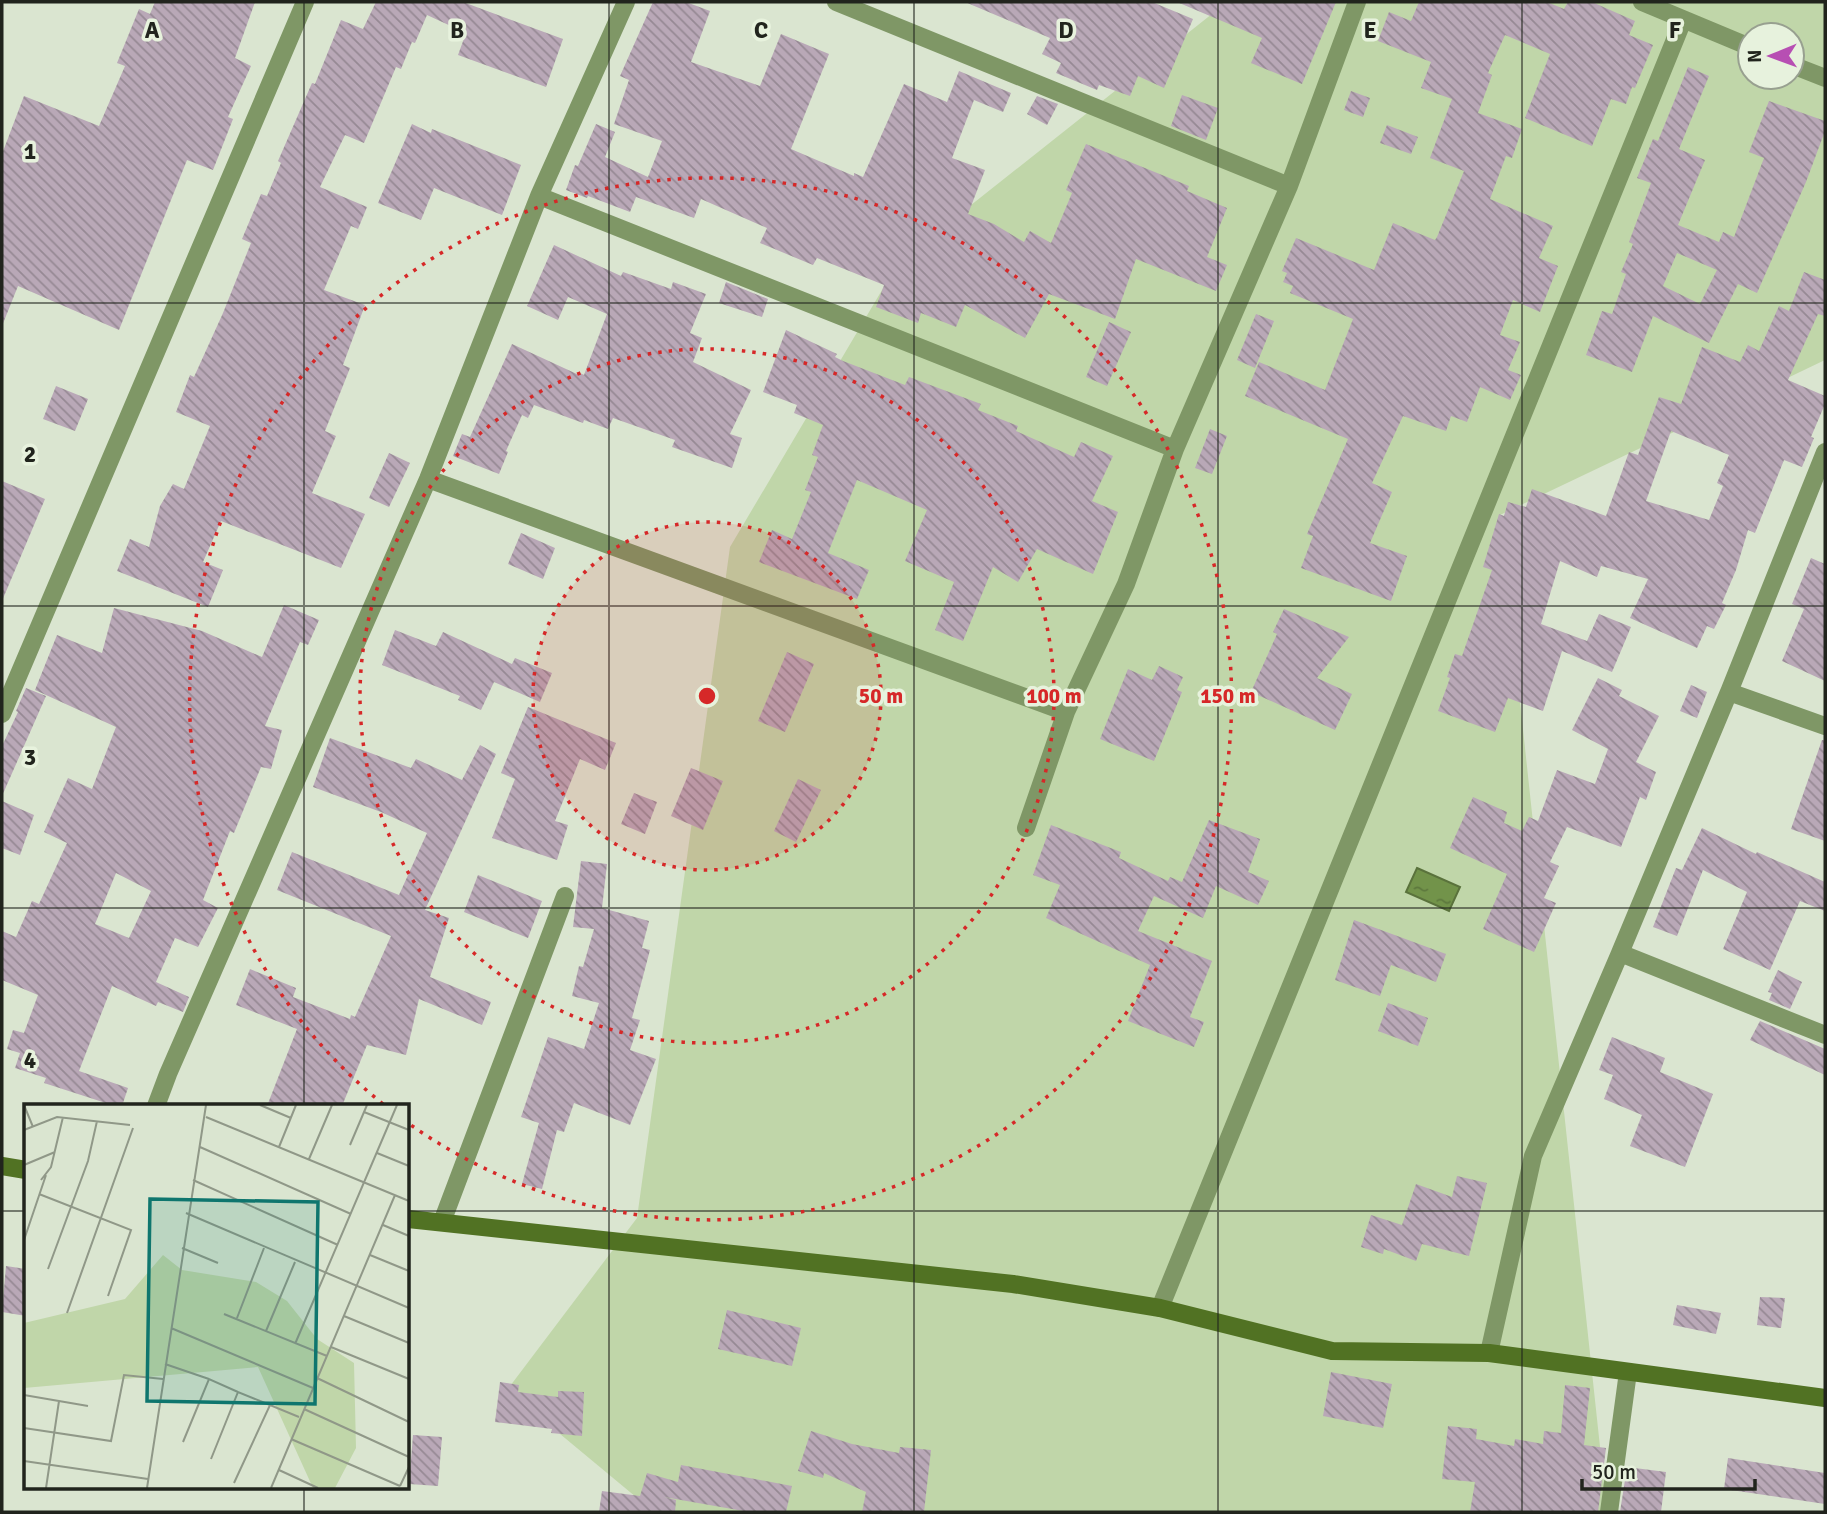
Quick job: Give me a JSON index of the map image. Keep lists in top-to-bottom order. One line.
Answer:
{"scale_bar":"50 m","north":"left","grid":{"columns":["A","B","C","D","E","F"],"rows":["1","2","3","4"]},"rings":["50 m","100 m","150 m"]}
